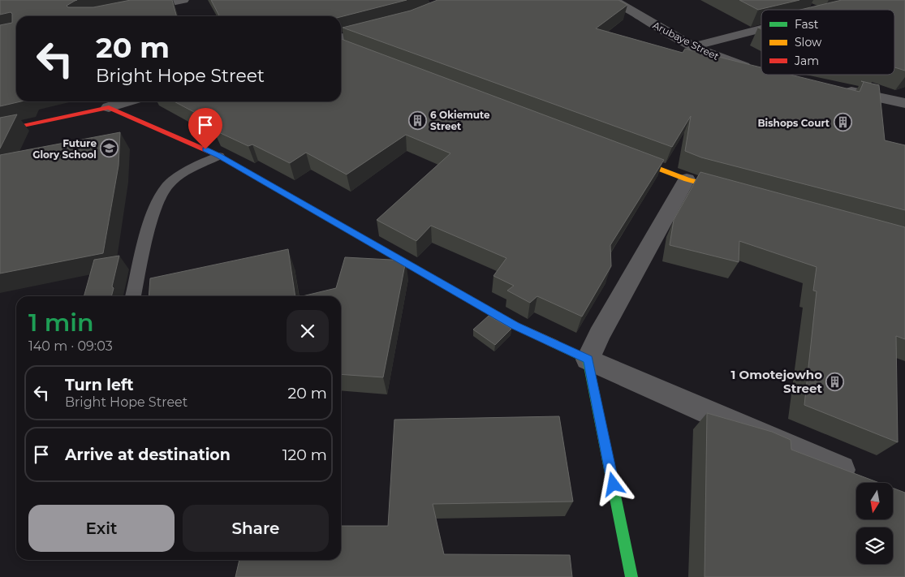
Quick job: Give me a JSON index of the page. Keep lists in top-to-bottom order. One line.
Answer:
{"streets":{"street":["Arubaye Street"]},"places":{"building":["6 Okiemute Street","Bishops Court","1 Omotejowho Street"],"school or university":["Future Glory School"]},"legend":["Fast","Slow","Jam"],"north":"bottom","page":{"turn":["20 m","Bright Hope Street"],"heading":["1 min","140 m · 09:03"],"list":[{"name":"Turn left","note":"Bright Hope Street","value":"20 m"},{"name":"Arrive at destination","value":"120 m"}],"buttons":["Exit","Share"]}}
